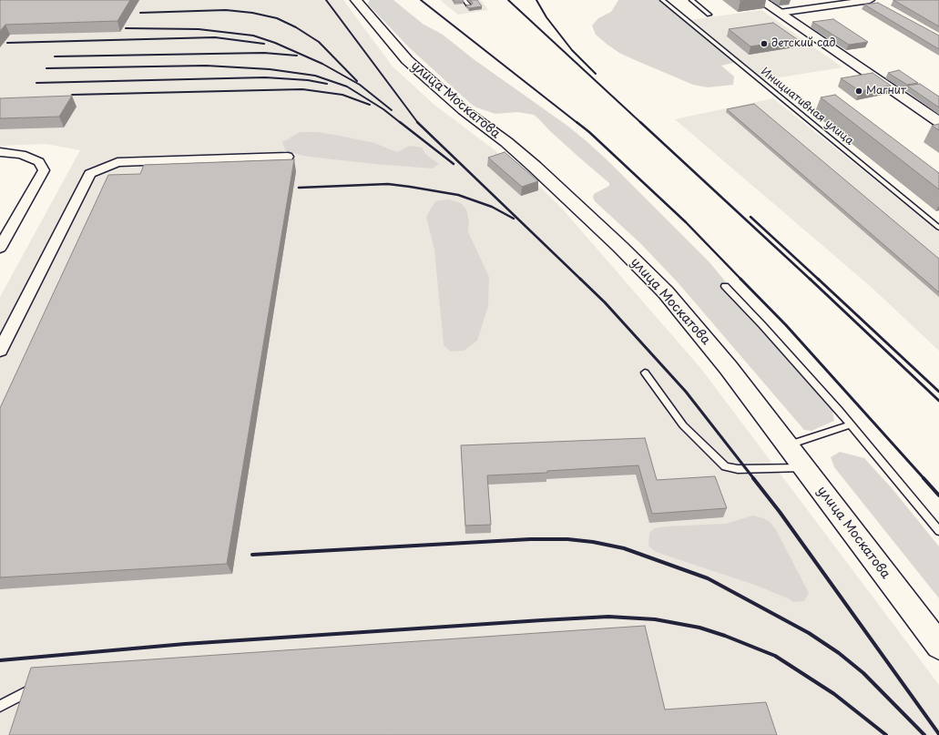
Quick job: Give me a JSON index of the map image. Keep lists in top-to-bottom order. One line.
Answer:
{"streets":{"main road":["улица Москатова"],"lane":["Инициативная улица"]},"places":["детский сад","Магнит"]}
